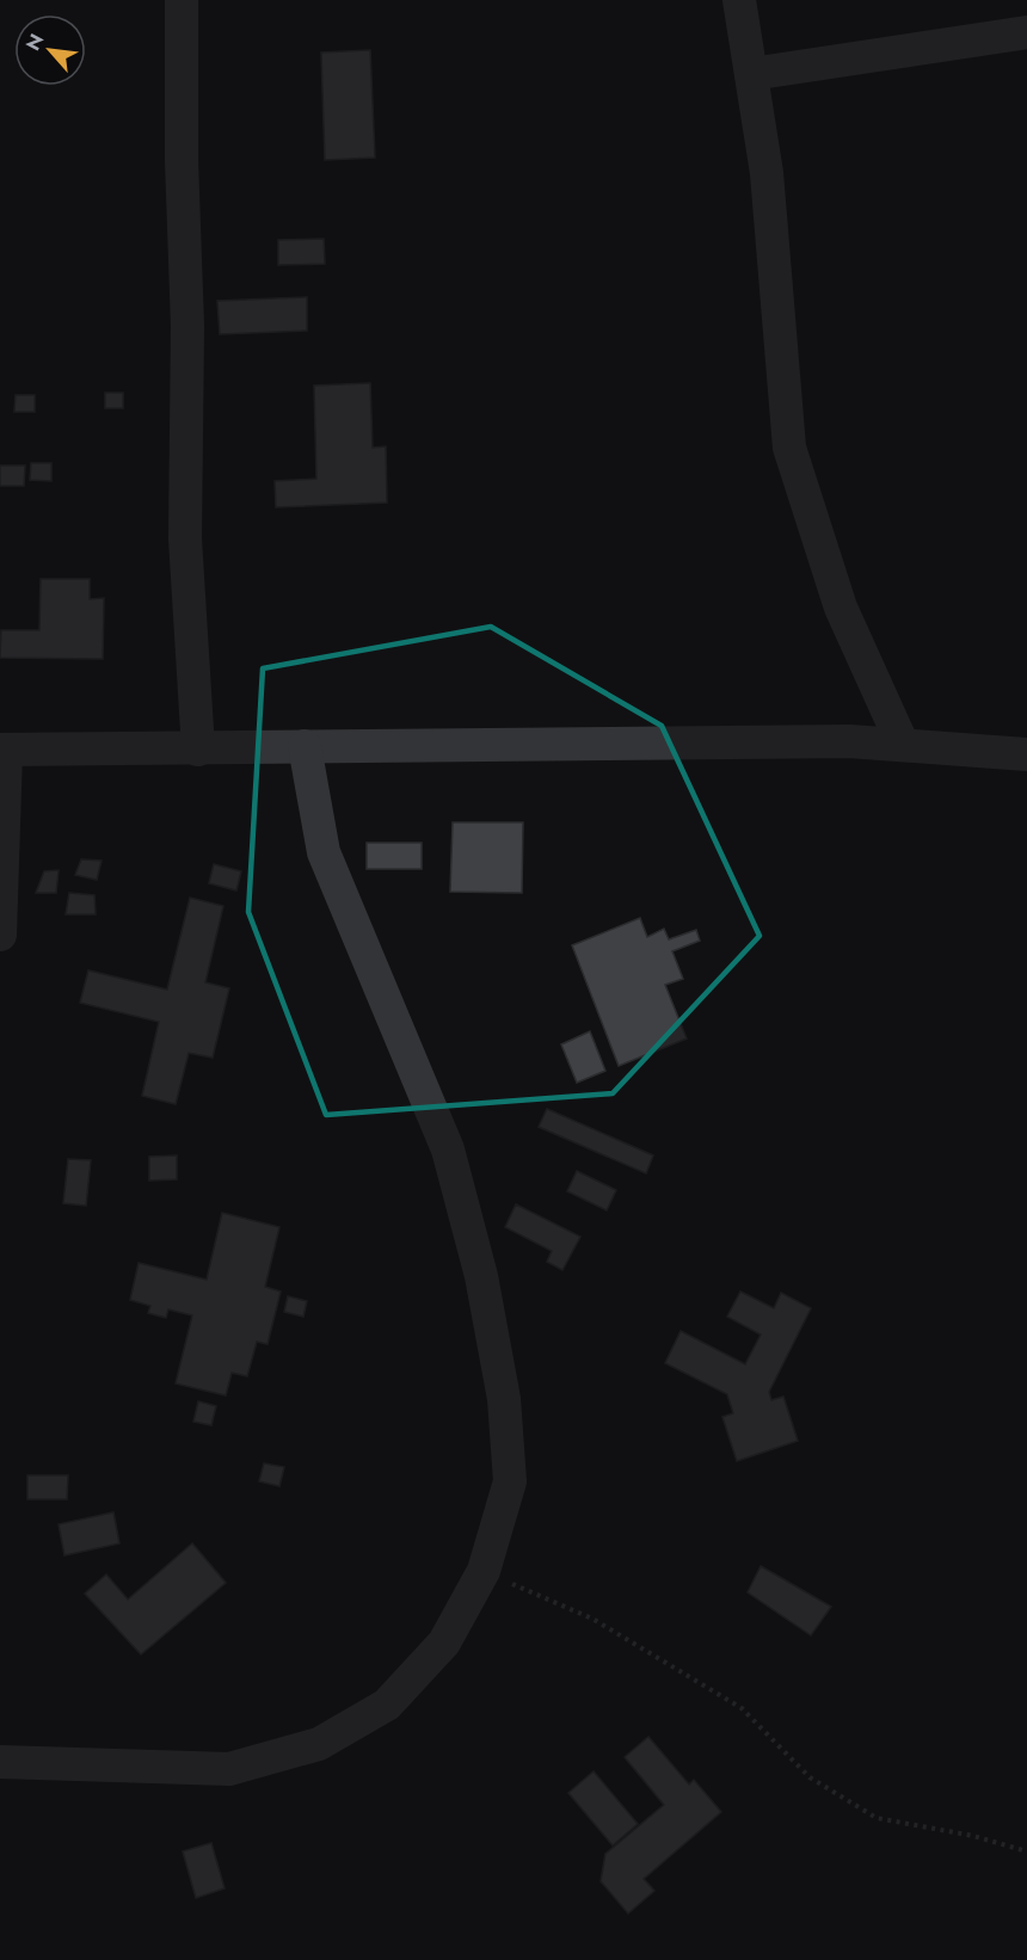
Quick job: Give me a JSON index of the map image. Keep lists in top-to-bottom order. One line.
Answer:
{"north":"top left"}
